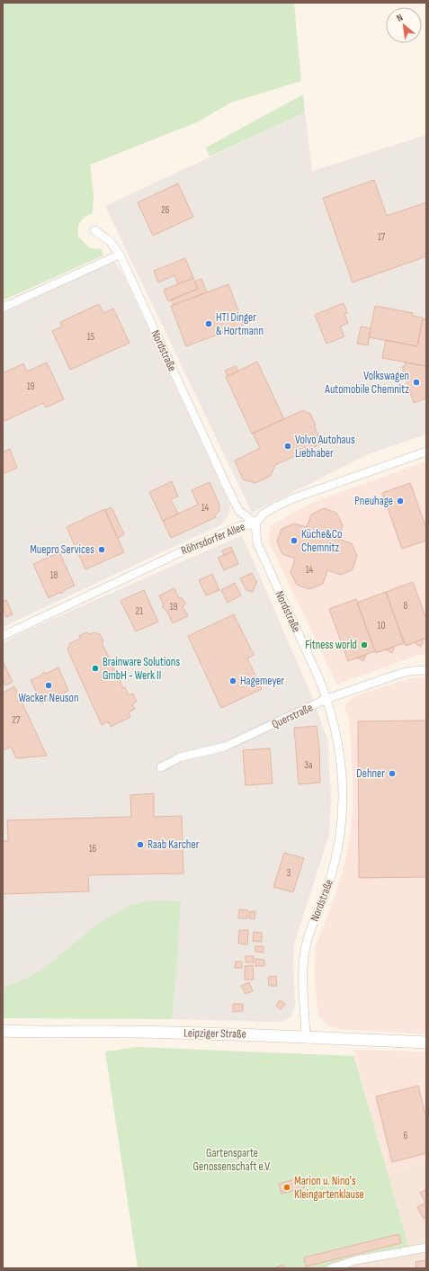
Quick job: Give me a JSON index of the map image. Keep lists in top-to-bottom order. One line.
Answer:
{"streets":{"main road":["Leipziger Straße"],"street":["Nordstraße","Röhrsdorfer Allee","Querstraße"]},"crossings":[["Nordstraße","Röhrsdorfer Allee"],["Nordstraße","Querstraße"],["Nordstraße","Leipziger Straße"]],"parks":["Gartensparte Genossenschaft e.V."],"places":["HTI Dinger & Hortmann","Volkswagen Automobile Chemnitz","Volvo Autohaus Liebhaber","Pneuhage","Küche&Co Chemnitz","Muepro Services","Fitness world","Brainware Solutions GmbH - Werk II","Hagemeyer","Wacker Neuson","Dehner","Raab Karcher","Marion u. Nino's Kleingartenklause"],"house_numbers":["26","17","15","19","14","14","18","8","19","21","10","27","3a","16","3","6"],"north":"top left"}
